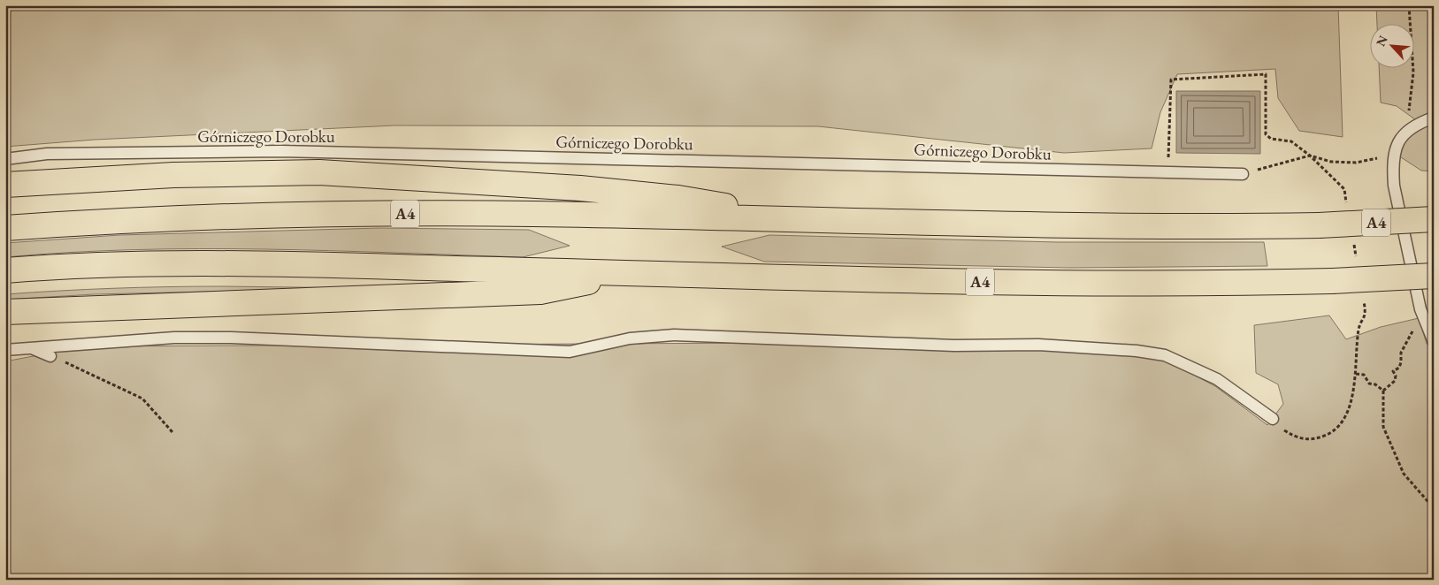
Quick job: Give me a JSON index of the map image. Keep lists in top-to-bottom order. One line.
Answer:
{"streets":{"highway":["A4"],"lane":["Górniczego Dorobku"]},"north":"top left"}
